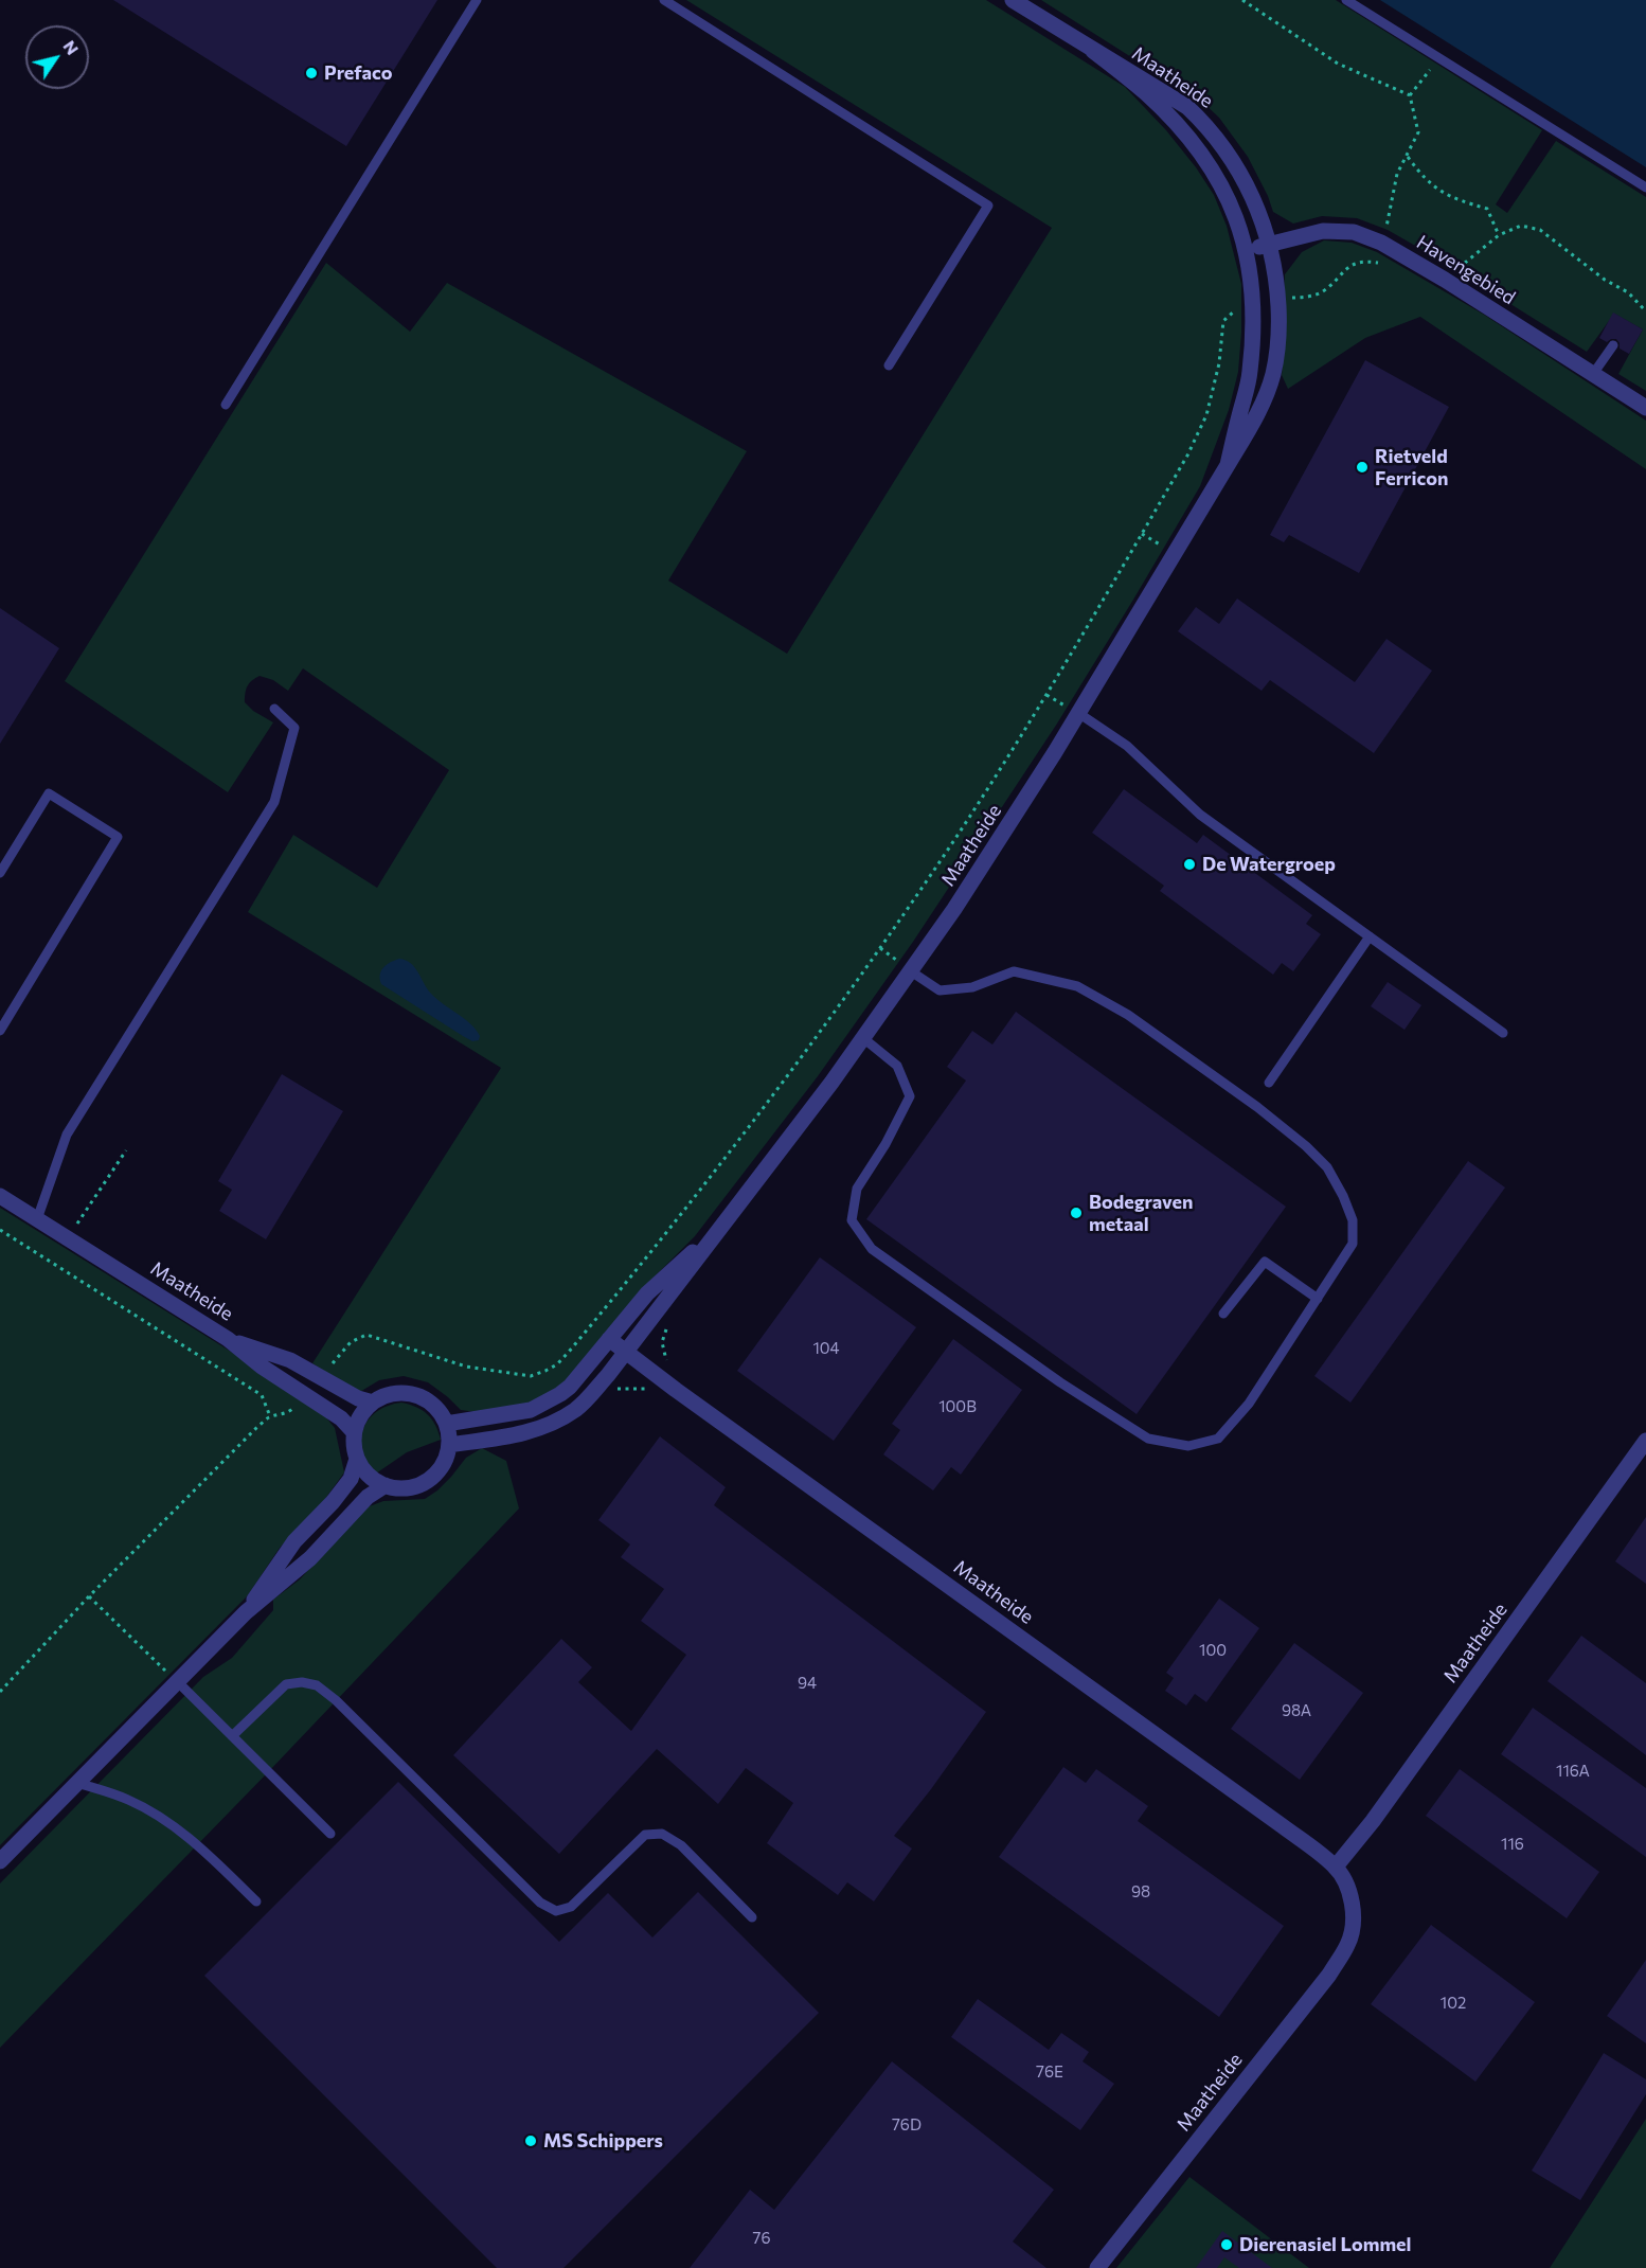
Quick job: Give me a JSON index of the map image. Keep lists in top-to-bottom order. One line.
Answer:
{"streets":{"street":["Maatheide","Havengebied"]},"crossings":[["Maatheide","Havengebied"]],"places":["Prefaco","Rietveld Ferricon","De Watergroep","Bodegraven metaal","MS Schippers","Dierenasiel Lommel"],"house_numbers":["104","100B","100","94","98A","116A","116","98","102","76E","76D","76"],"north":"top right"}
